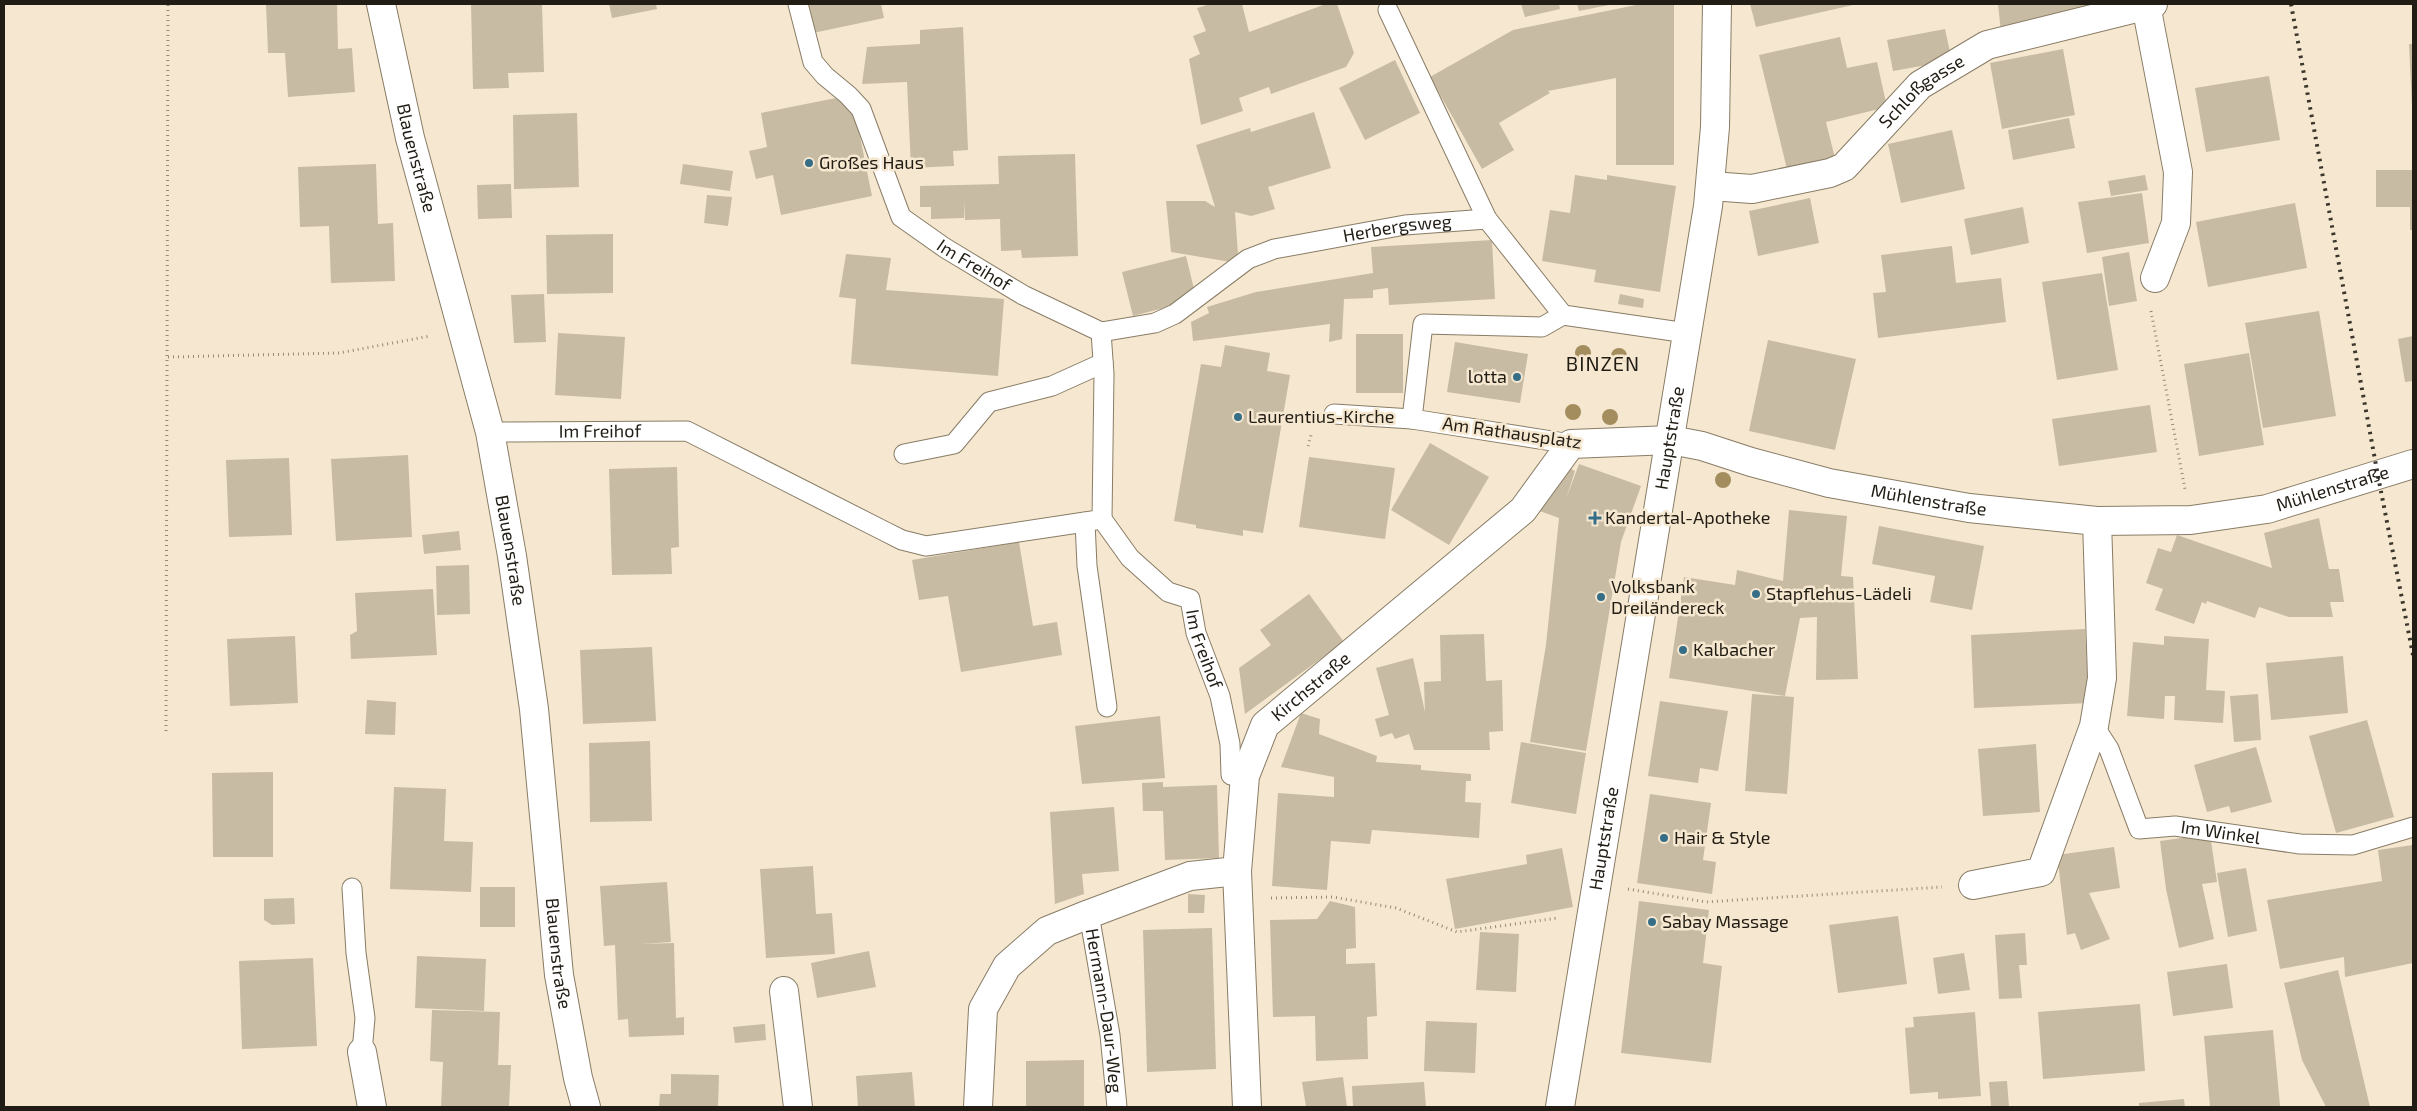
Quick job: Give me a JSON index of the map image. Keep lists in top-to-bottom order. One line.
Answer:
{"streets":{"street":["Schloßgasse","Blauenstraße","Am Rathausplatz","Hauptstraße","Mühlenstraße","Kirchstraße","Hermann-Daur-Weg"],"lane":["Herbergsweg","Im Freihof","Im Winkel"]},"crossings":[["Schloßgasse","Hauptstraße"],["Blauenstraße","Im Freihof"],["Herbergsweg","Im Freihof"],["Im Freihof","Kirchstraße"],["Am Rathausplatz","Hauptstraße"],["Am Rathausplatz","Mühlenstraße"],["Am Rathausplatz","Kirchstraße"],["Hauptstraße","Mühlenstraße"],["Kirchstraße","Hermann-Daur-Weg"]],"districts":["BINZEN"],"places":{"other":["Großes Haus","lotta","Laurentius-Kirche","Stapflehus-Lädeli","Volksbank Dreiländereck","Kalbacher","Hair & Style","Sabay Massage"],"health":["Kandertal-Apotheke"]}}
